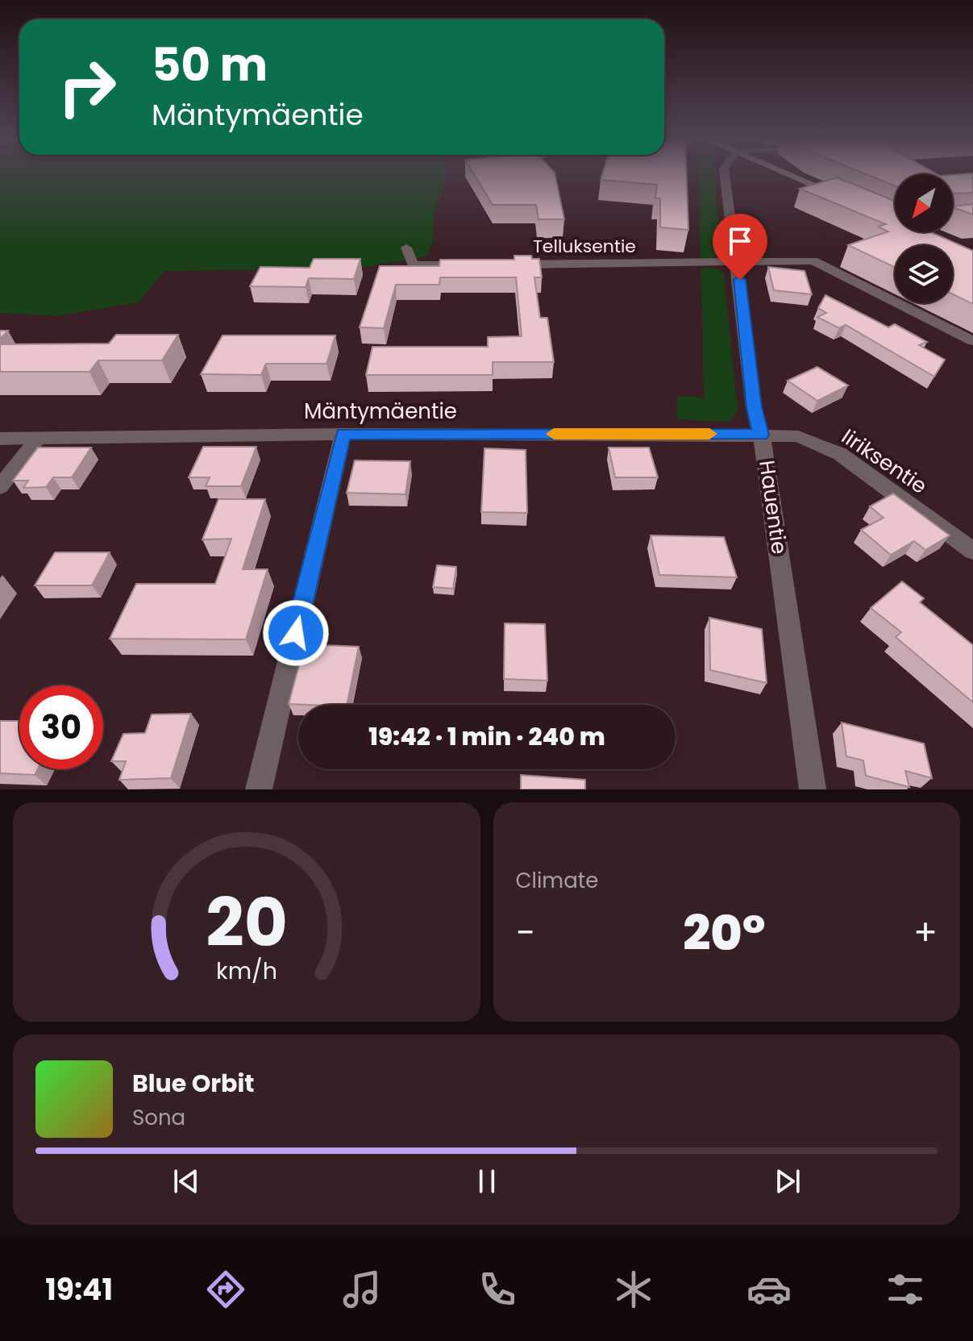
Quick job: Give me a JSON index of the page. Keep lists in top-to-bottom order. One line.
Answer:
{"streets":{"street":["Telluksentie","Mäntymäentie","Iiriksentie","Hauentie"]},"crossings":[["Telluksentie","Hauentie"],["Mäntymäentie","Iiriksentie"],["Mäntymäentie","Hauentie"],["Iiriksentie","Hauentie"]],"north":"bottom left","page":{"turn":["50 m","Mäntymäentie"],"limit":"30","trip":"19:42 · 1 min · 240 m","tile":"Climate","heat":["−","20°","+"],"song":["Blue Orbit","Sona"],"tabs":"19:41","gauge":["20","km/h"]}}
